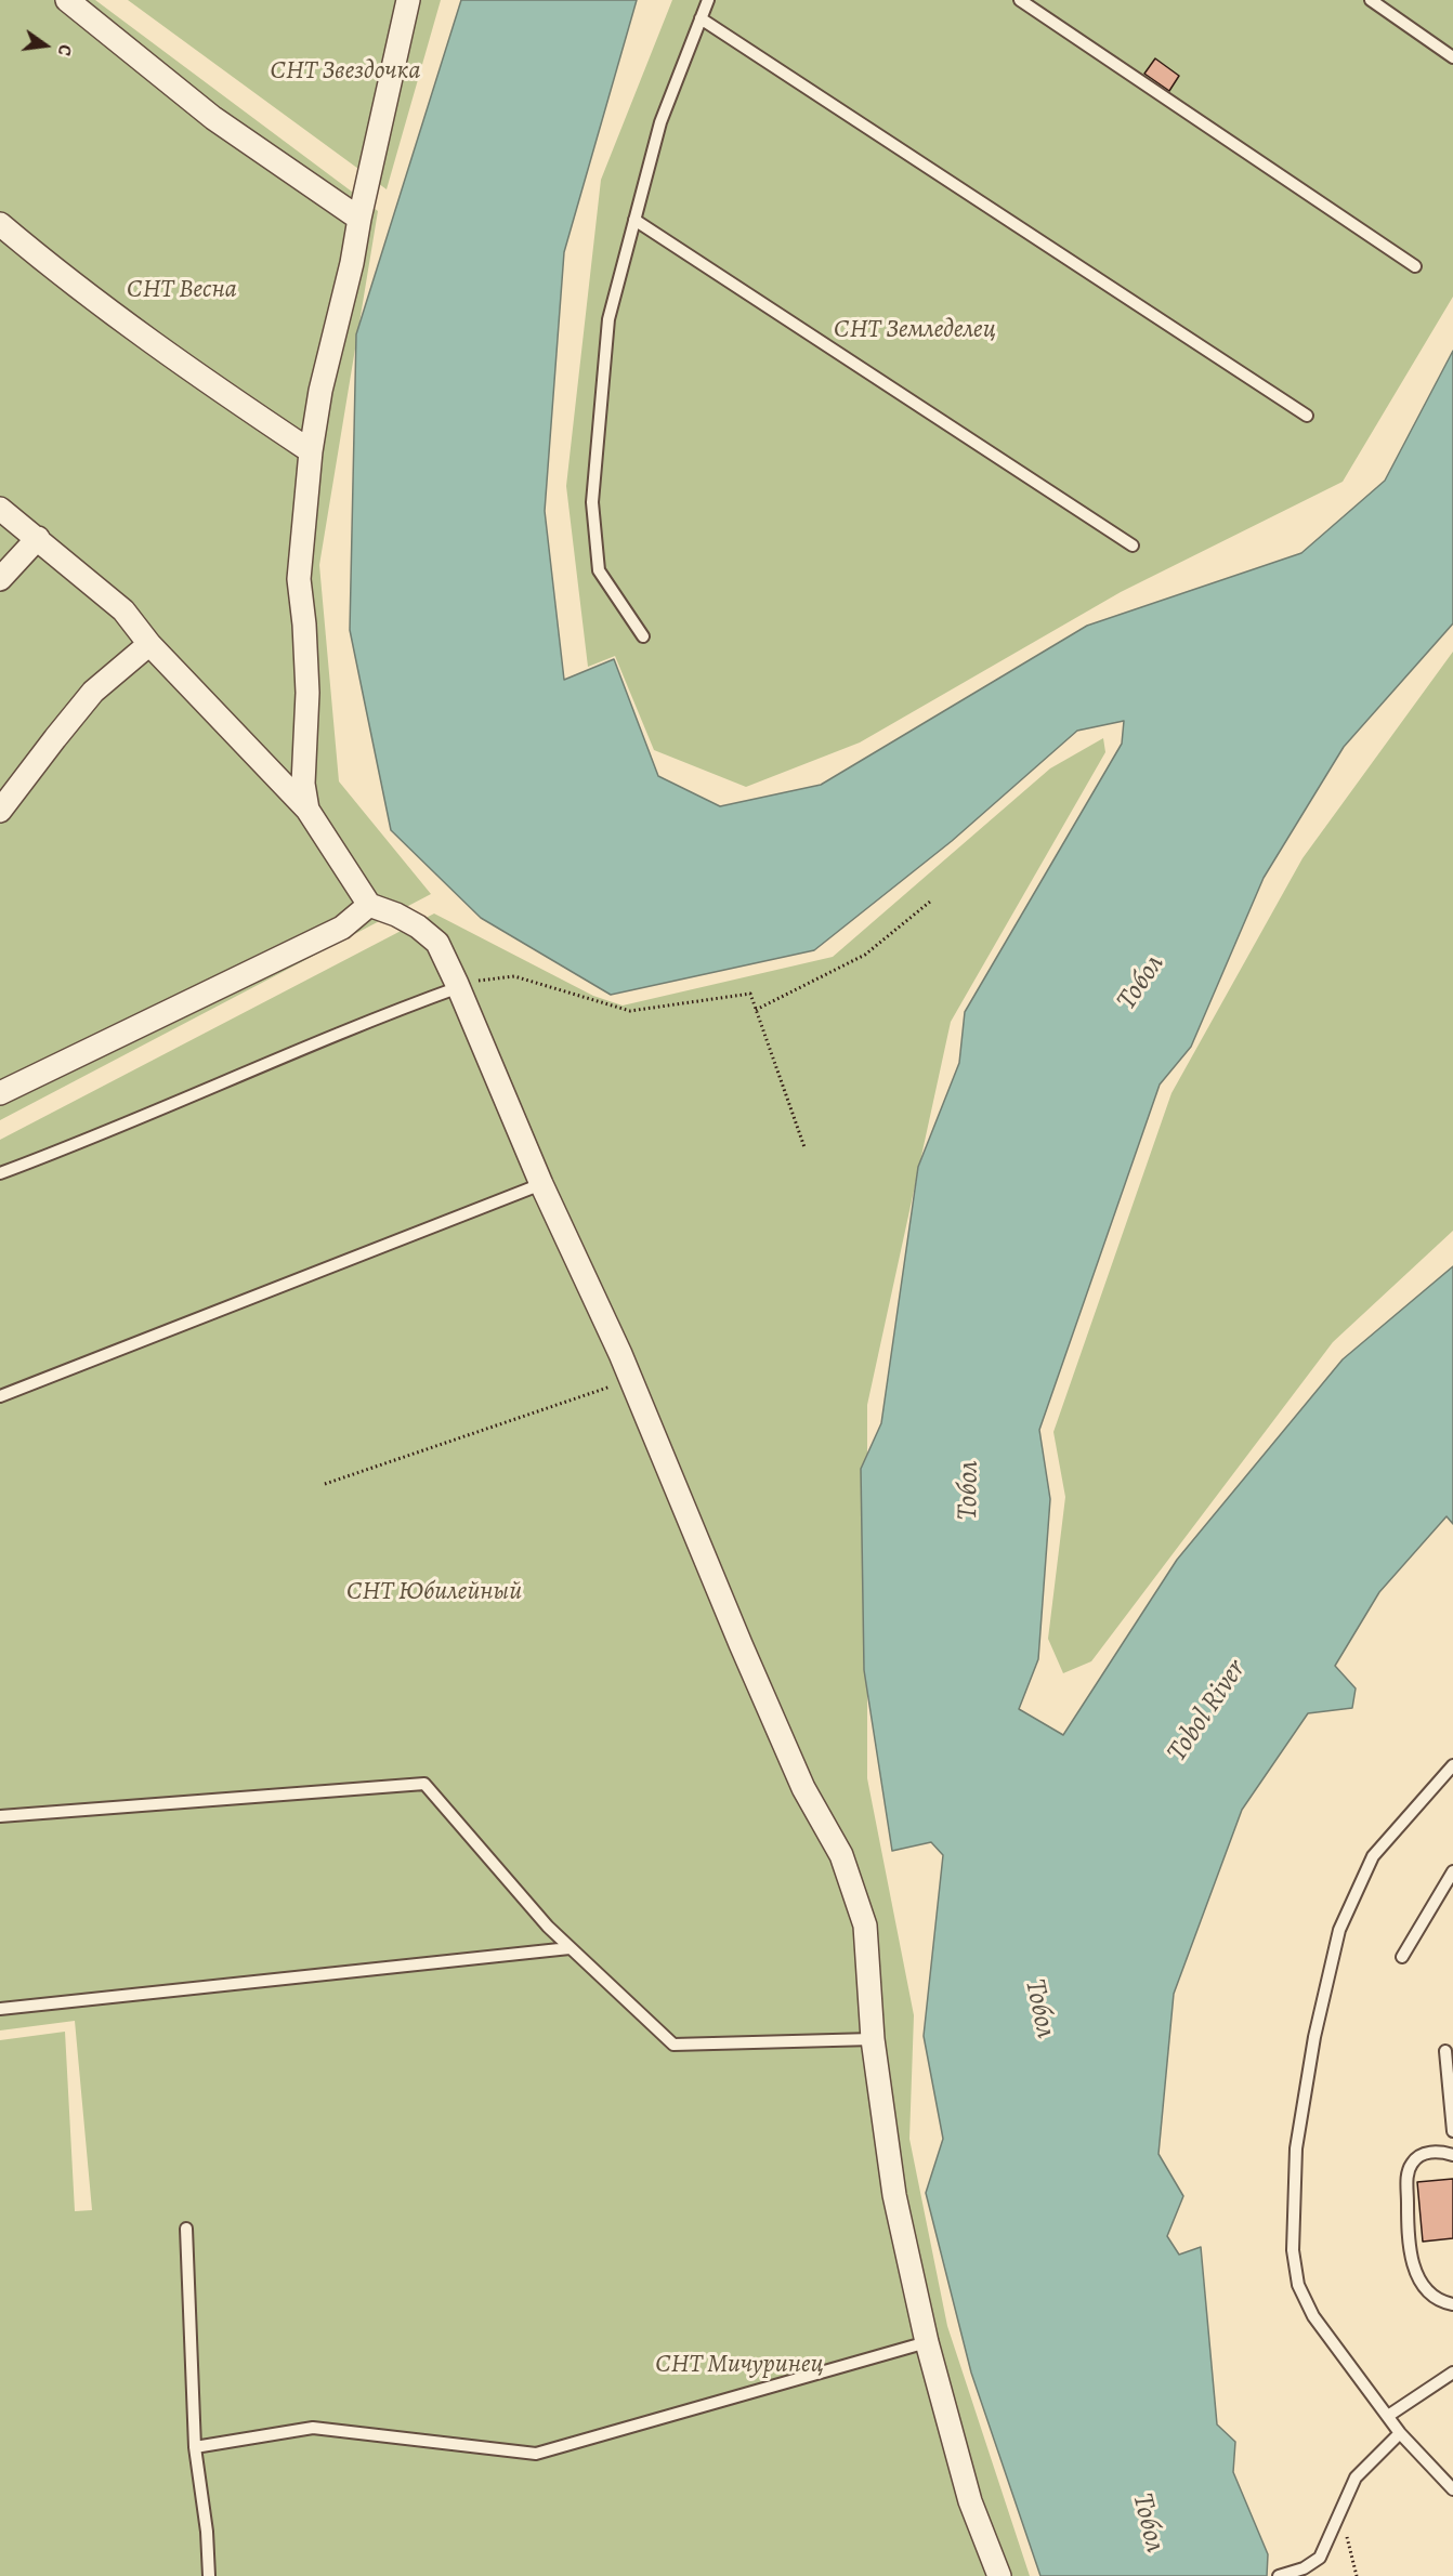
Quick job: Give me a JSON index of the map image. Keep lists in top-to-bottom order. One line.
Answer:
{"water":["Тобол","Tobol River"],"parks":["СНТ Звездочка","СНТ Весна","СНТ Земледелец","СНТ Юбилейный","СНТ Мичуринец"],"north":"right"}
